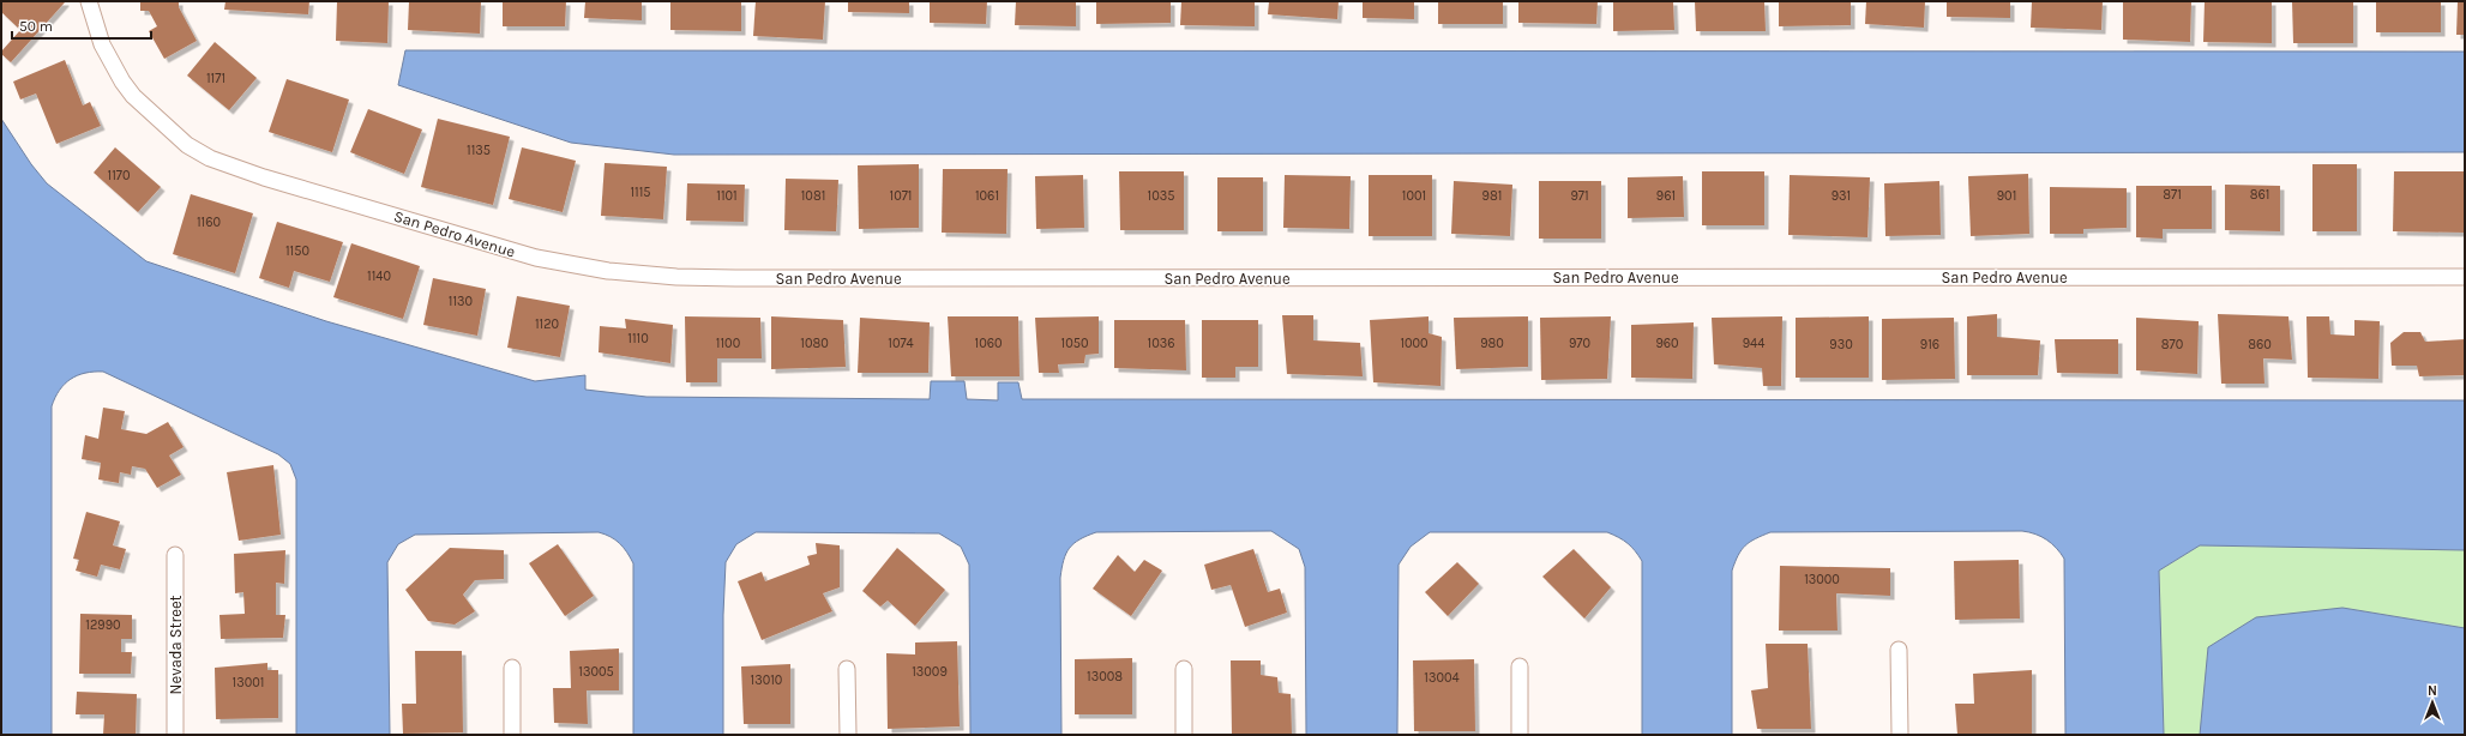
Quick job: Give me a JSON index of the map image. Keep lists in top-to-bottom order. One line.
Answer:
{"streets":{"street":["San Pedro Avenue","Nevada Street"]},"house_numbers":["1171","1135","1170","1115","871","861","1101","1081","1071","1061","1035","1001","981","971","961","931","901","1160","1150","1140","1130","1120","1110","1100","1080","1074","1060","1050","1036","1000","980","970","960","944","930","916","870","860","13000","12990","13005","13009","13008","13004","13010","13001"],"scale_bar":"50 m","north":"top"}
